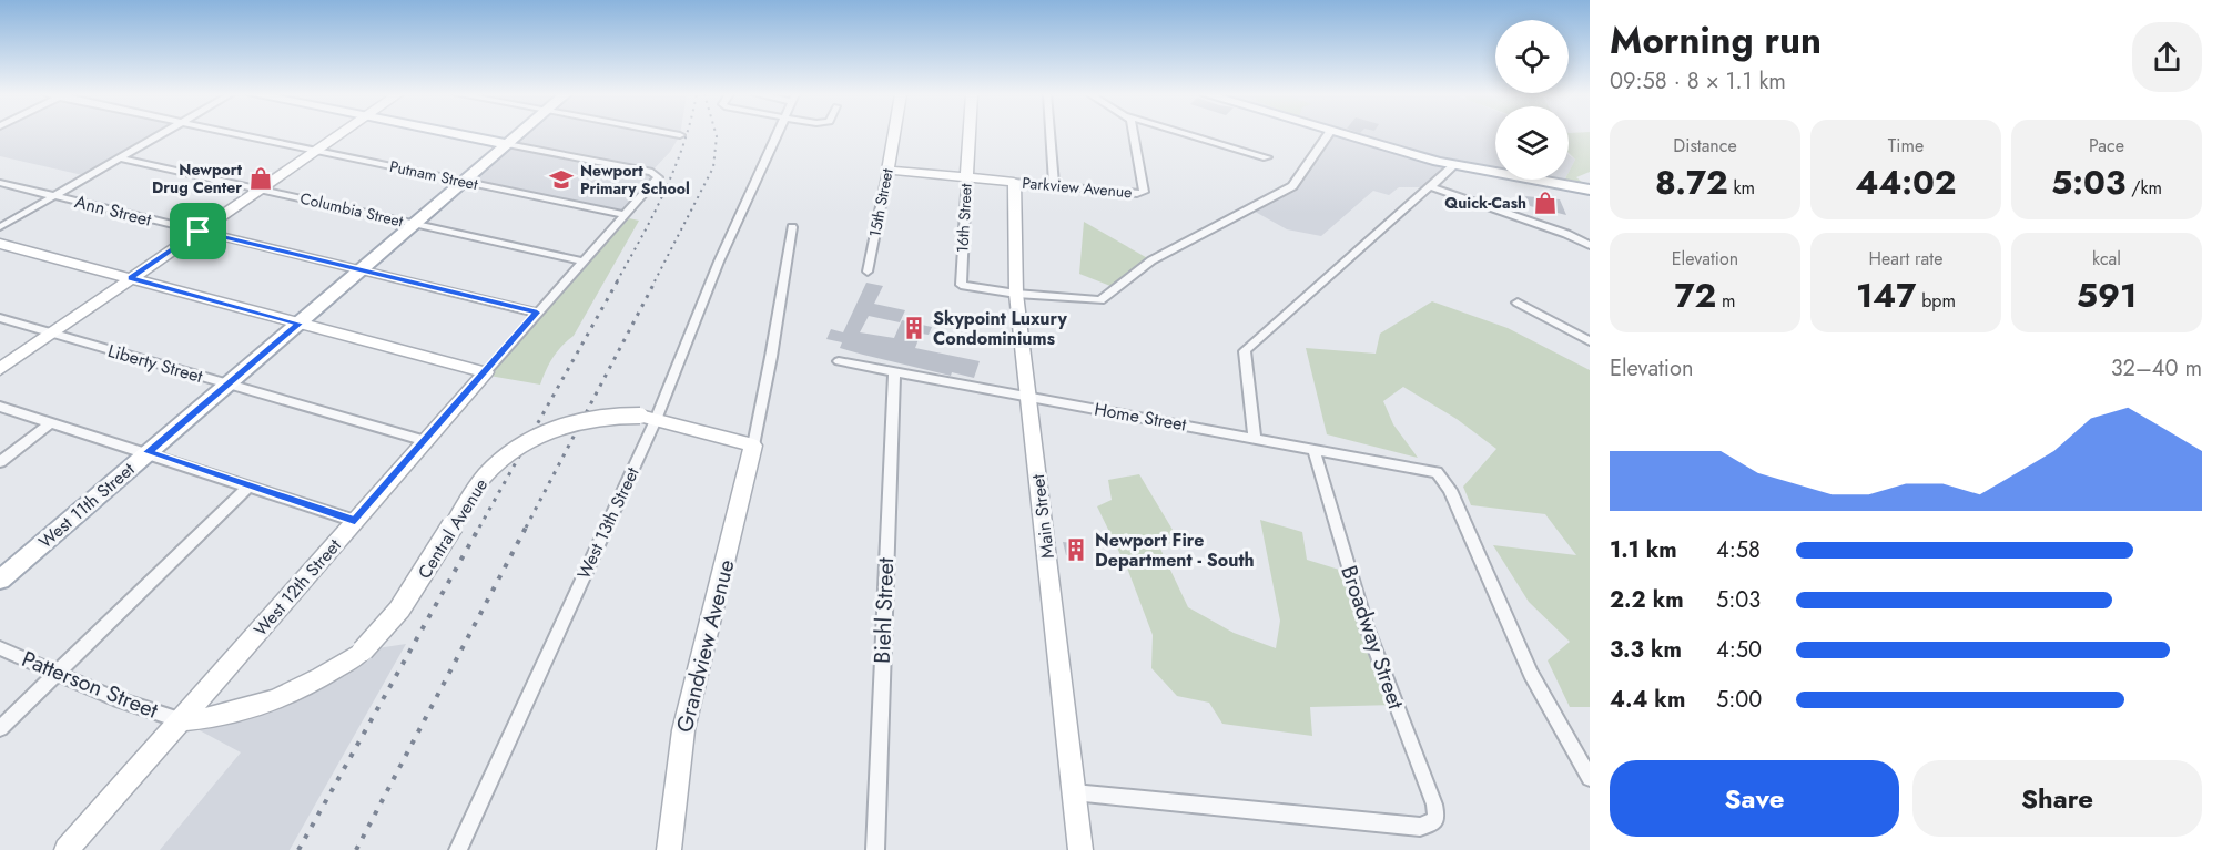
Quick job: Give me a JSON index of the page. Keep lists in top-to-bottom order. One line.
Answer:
{"streets":{"main road":["West 11th Street"],"street":["Putnam Street","Parkview Avenue","15th Street","Columbia Street","Ann Street","16th Street","Liberty Street","Home Street","Main Street","West 13th Street","Central Avenue","West 12th Street","Biehl Street","Broadway Street","Grandview Avenue","Patterson Street"]},"crossings":[["Putnam Street","West 11th Street"],["Putnam Street","West 12th Street"],["Parkview Avenue","15th Street"],["Parkview Avenue","16th Street"],["Parkview Avenue","Main Street"],["Columbia Street","West 11th Street"],["Columbia Street","West 12th Street"],["Ann Street","West 11th Street"],["Ann Street","West 12th Street"],["16th Street","Main Street"],["Liberty Street","West 11th Street"],["Liberty Street","West 12th Street"],["Home Street","Main Street"],["Home Street","Biehl Street"],["Home Street","Broadway Street"],["West 11th Street","West 12th Street"],["Main Street","Broadway Street"],["West 13th Street","Central Avenue"],["Central Avenue","Grandview Avenue"],["Central Avenue","Patterson Street"],["West 12th Street","Patterson Street"]],"places":{"shop":["Newport Drug Center","Quick-Cash"],"school or university":["Newport Primary School"],"building":["Skypoint Luxury Condominiums","Newport Fire Department - South"]},"page":{"heading":["Morning run","09:58 · 8 × 1.1 km"],"stats":[["Distance","8.72 km"],["Time","44:02"],["Pace","5:03 /km"],["Elevation","72 m"],["Heart rate","147 bpm"],["kcal","591"]],"chart":["Elevation","32–40 m"],"list":[{"name":"1.1 km","note":"4:58"},{"name":"2.2 km","note":"5:03"},{"name":"3.3 km","note":"4:50"},{"name":"4.4 km","note":"5:00"}],"buttons":["Save","Share"]}}
